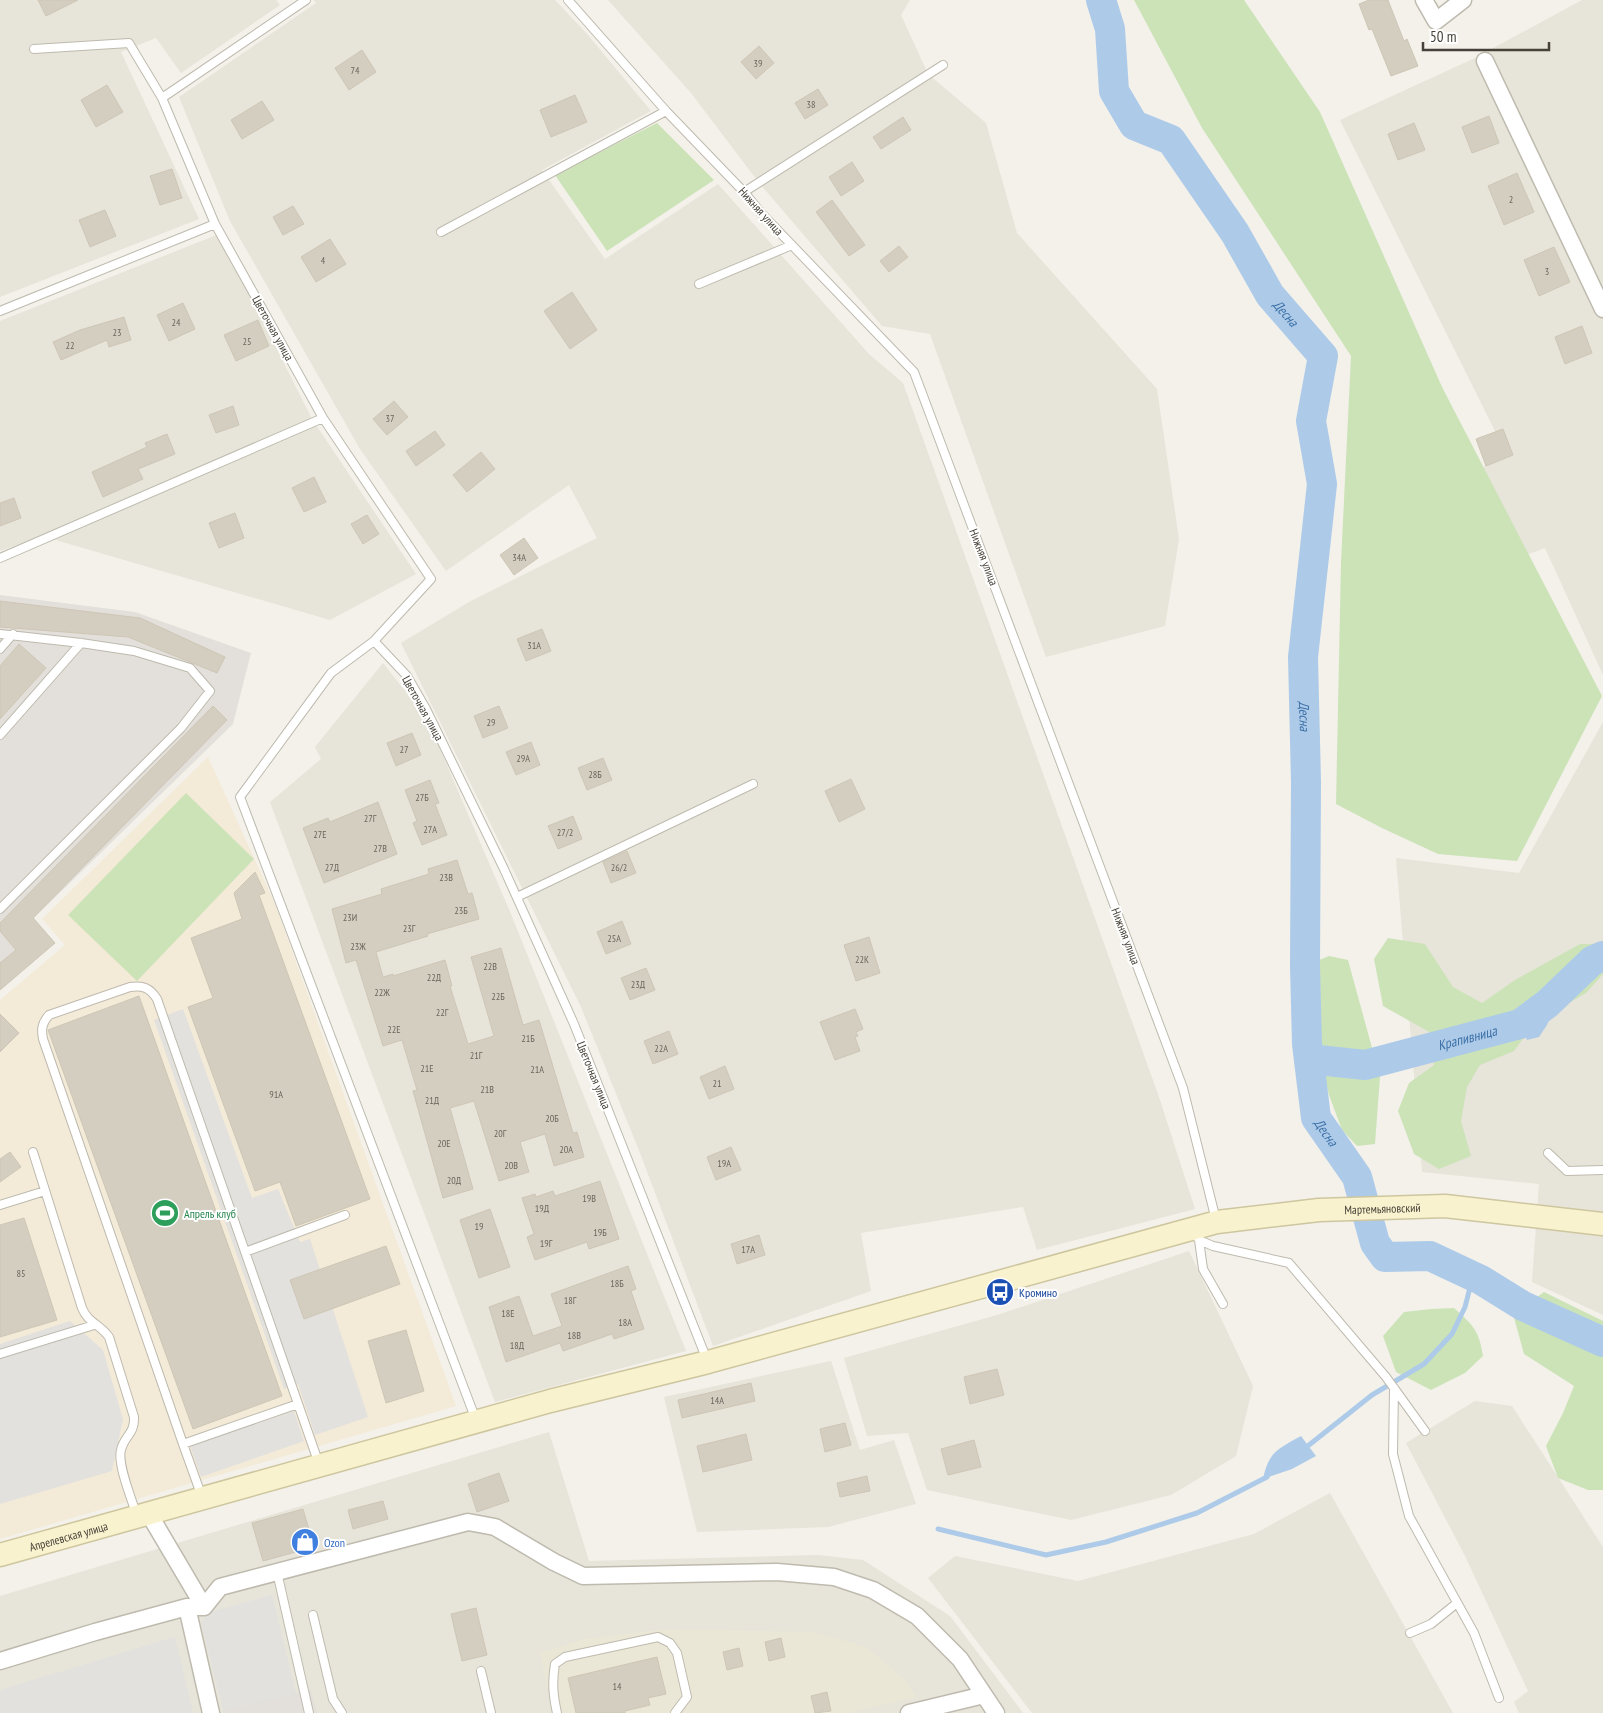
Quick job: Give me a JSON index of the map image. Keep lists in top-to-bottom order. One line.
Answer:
{"streets":{"street":["Мартемьяновский","Апрелевская улица"],"lane":["Нижняя улица","Цветочная улица"]},"crossings":[["Нижняя улица","Мартемьяновский"],["Цветочная улица","Мартемьяновский"],["Цветочная улица","Апрелевская улица"],["Мартемьяновский","Апрелевская улица"]],"water":["Десна","Крапивница"],"places":{"sports":["Апрель клуб"],"bus stop":["Кромино"],"shop":["Ozon"]},"house_numbers":["39","74","38","2","4","3","24","23","25","22","37","34А","31А","29","27","29А","28Б","27Б","27Г","27А","27/2","27Е","27В","27Д","26/2","23В","23Б","23И","23Г","25А","23Ж","22К","22В","22Д","23Д","22Ж","22Б","22Г","22Е","21Б","22А","21Г","21Е","21А","21","21В","91А","21Д","20Б","20Г","20Е","20А","19А","20В","20Д","19В","19Д","19","19Б","19Г","17А","85","18Б","18Г","18Е","18А","18В","18Д","14А","14"],"scale_bar":"50 m"}
